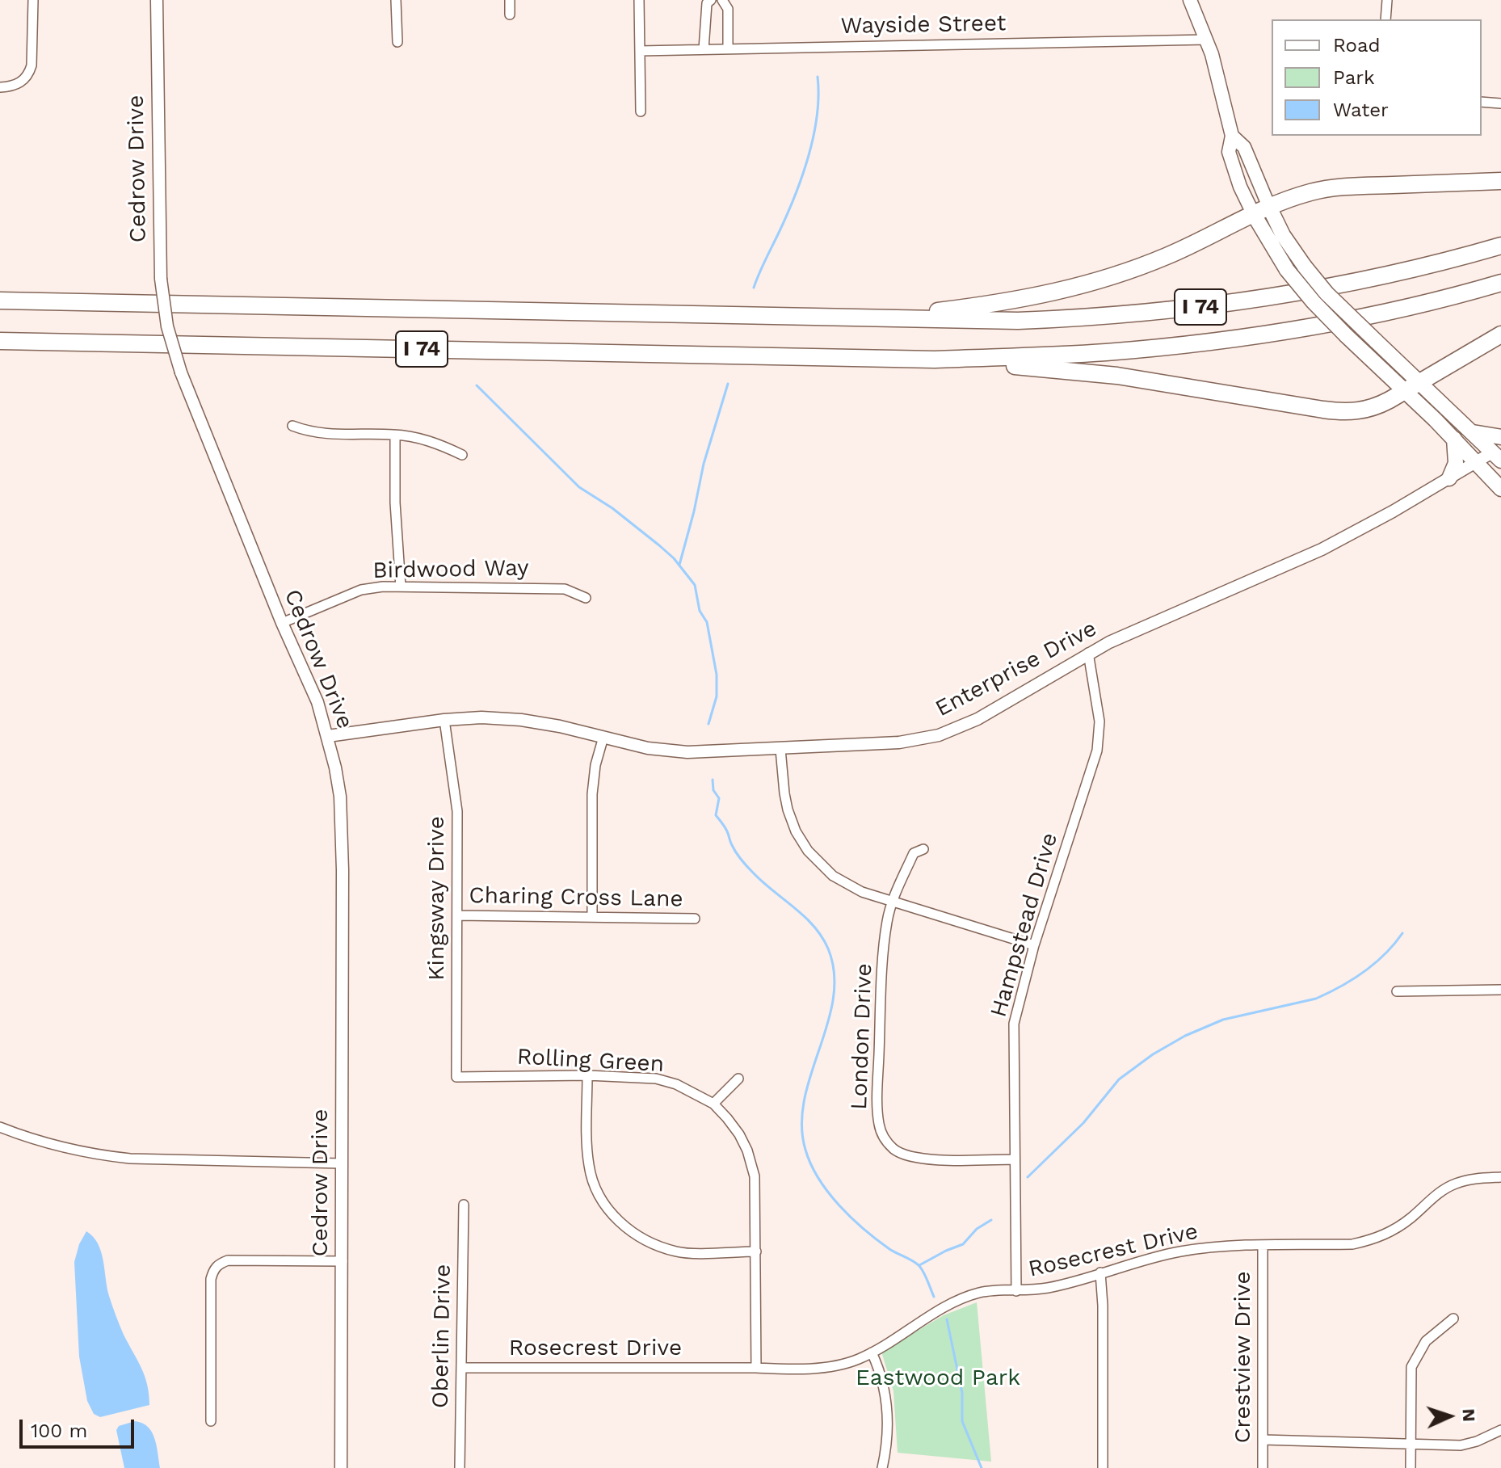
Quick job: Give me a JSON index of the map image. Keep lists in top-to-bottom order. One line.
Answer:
{"streets":{"highway":["I 74"],"street":["Wayside Street","Cedrow Drive","Birdwood Way","Enterprise Drive","Charing Cross Lane","Kingsway Drive","Hampstead Drive","London Drive","Rolling Green","Rosecrest Drive","Oberlin Drive","Crestview Drive"]},"crossings":[["Cedrow Drive","Birdwood Way"],["Cedrow Drive","Enterprise Drive"],["Enterprise Drive","Kingsway Drive"],["Enterprise Drive","Hampstead Drive"],["Charing Cross Lane","Kingsway Drive"],["Kingsway Drive","Rolling Green"],["Hampstead Drive","London Drive"],["Hampstead Drive","Rosecrest Drive"],["Rolling Green","Rosecrest Drive"],["Rosecrest Drive","Oberlin Drive"],["Rosecrest Drive","Crestview Drive"]],"parks":["Eastwood Park"],"legend":["Road","Park","Water"],"scale_bar":"100 m","north":"right"}
